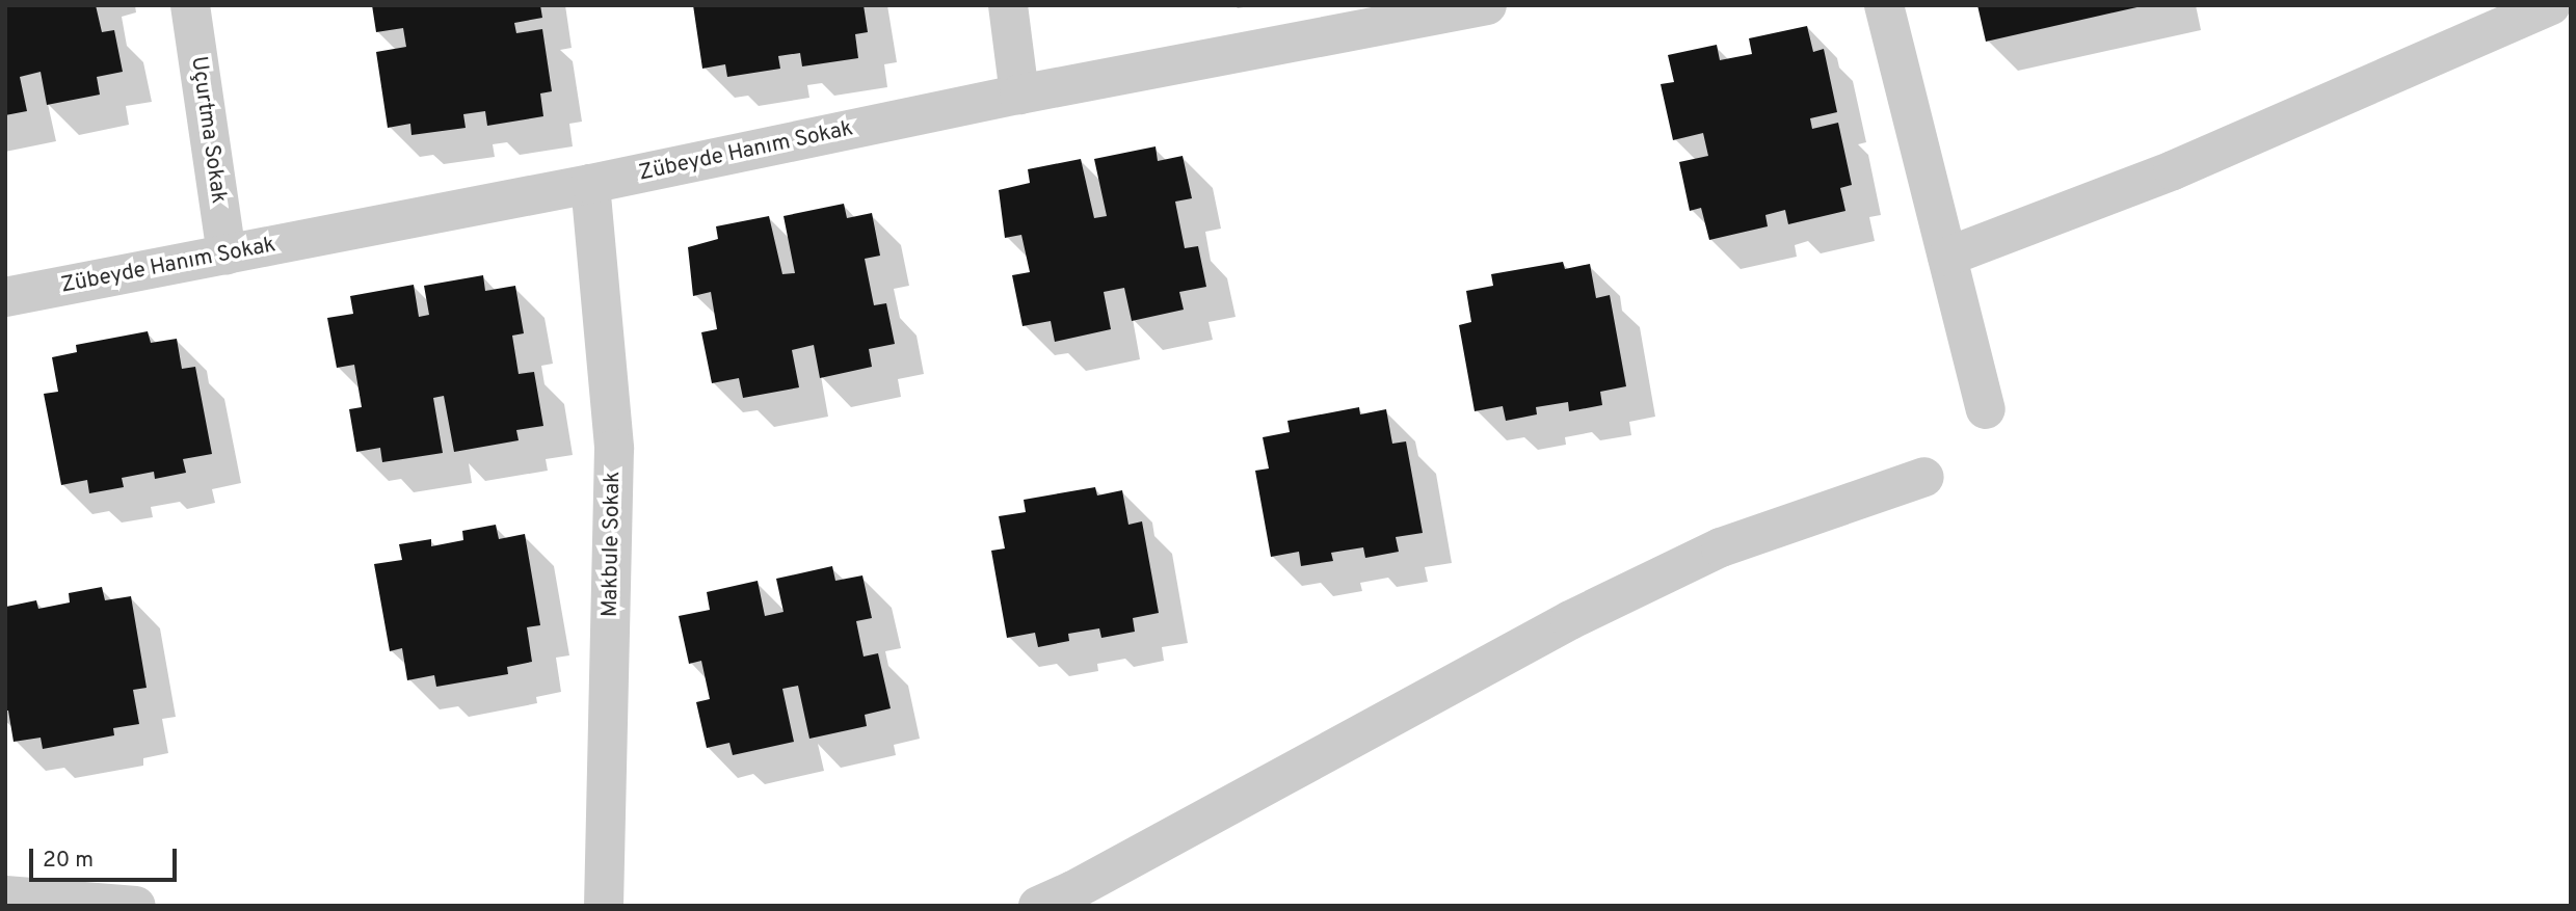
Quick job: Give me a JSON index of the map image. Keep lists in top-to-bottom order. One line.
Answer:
{"streets":{"street":["Uçurtma Sokak","Zübeyde Hanım Sokak","Makbule Sokak"]},"crossings":[["Uçurtma Sokak","Zübeyde Hanım Sokak"],["Zübeyde Hanım Sokak","Makbule Sokak"]],"scale_bar":"20 m"}
